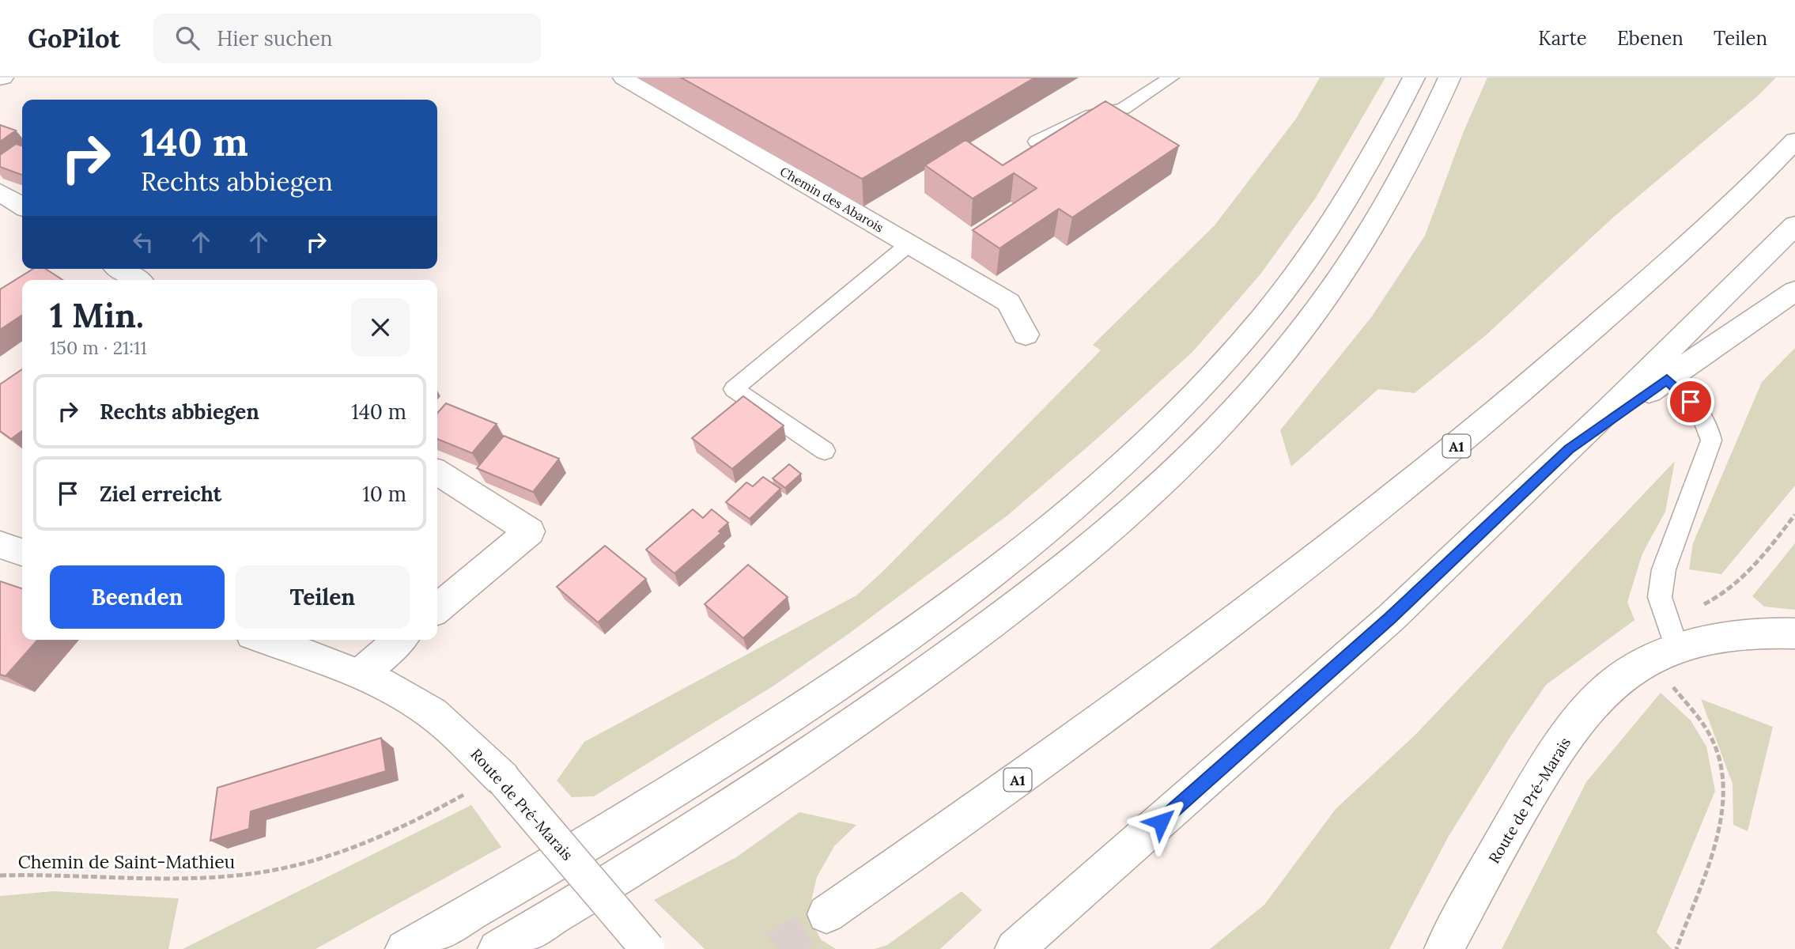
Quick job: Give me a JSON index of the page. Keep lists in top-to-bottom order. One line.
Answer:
{"streets":{"main road":["Chemin des Abarois","A1","Route de Pré-Marais"],"path":["Chemin de Saint-Mathieu"]},"crossings":[["Route de Pré-Marais","Chemin de Saint-Mathieu"]],"page":{"header":"GoPilot","search":"Hier suchen","nav":["Karte","Ebenen","Teilen"],"turn":["140 m","Rechts abbiegen"],"heading":["1 Min.","150 m · 21:11"],"list":[{"name":"Rechts abbiegen","value":"140 m"},{"name":"Ziel erreicht","value":"10 m"}],"buttons":["Beenden","Teilen"]}}
